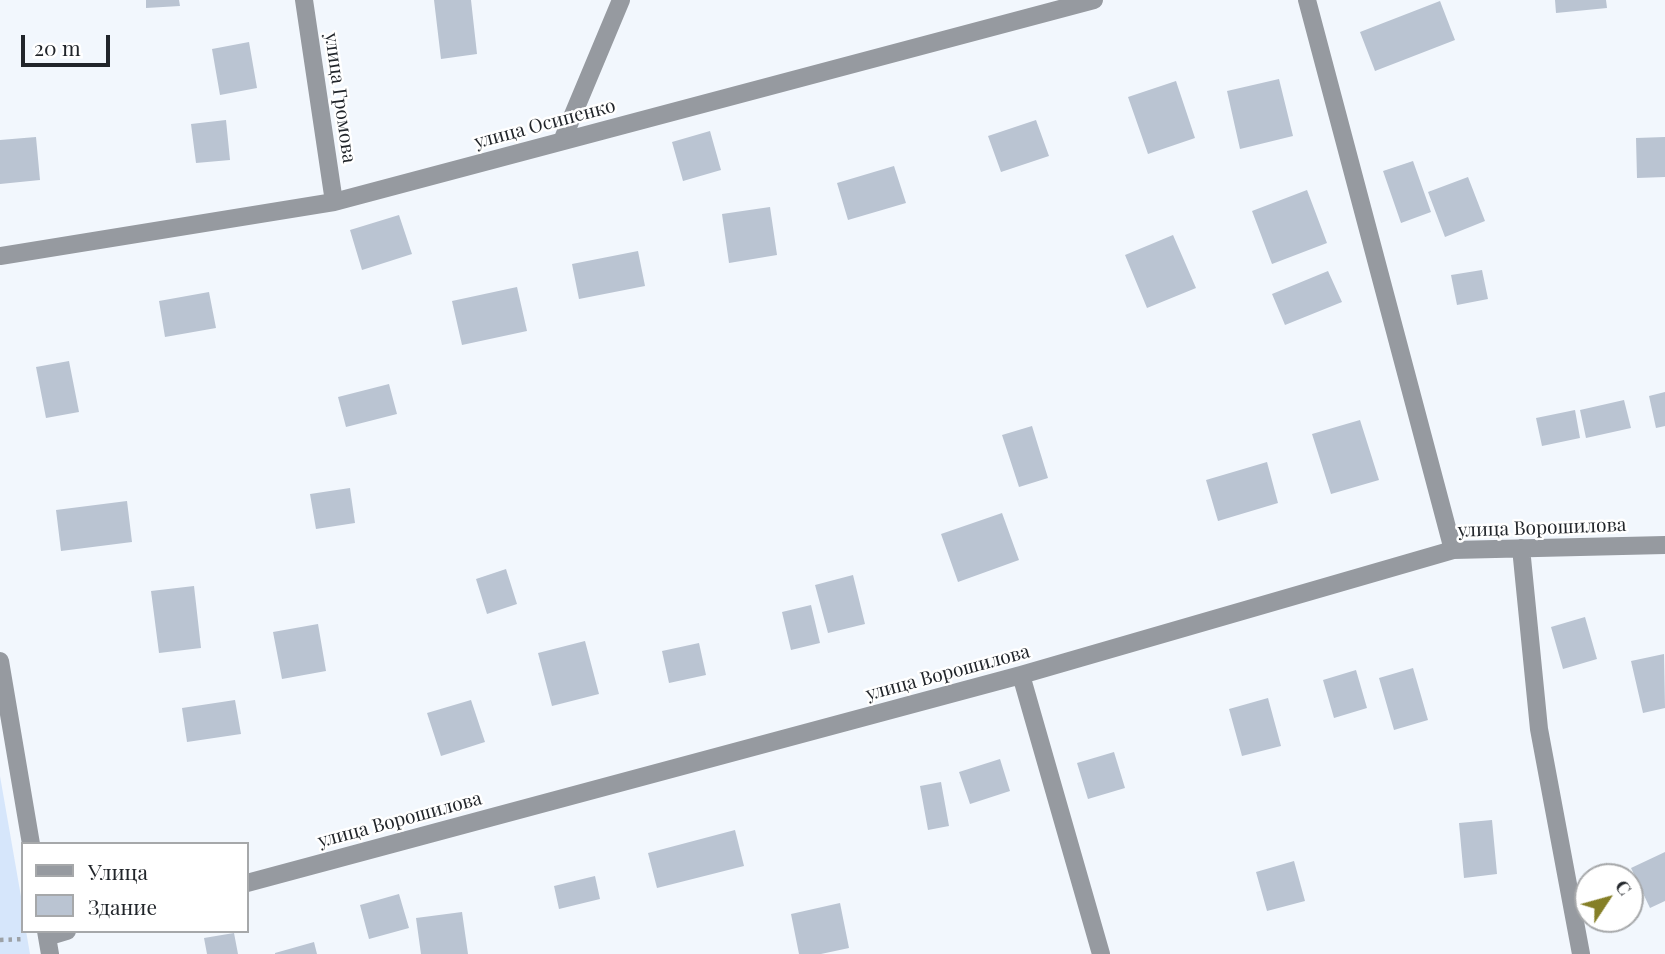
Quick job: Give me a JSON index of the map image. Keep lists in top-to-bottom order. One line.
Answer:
{"streets":{"street":["улица Громова","улица Осипенко","улица Ворошилова"]},"crossings":[["улица Громова","улица Осипенко"]],"legend":["Улица","Здание"],"scale_bar":"20 m","north":"top right"}
